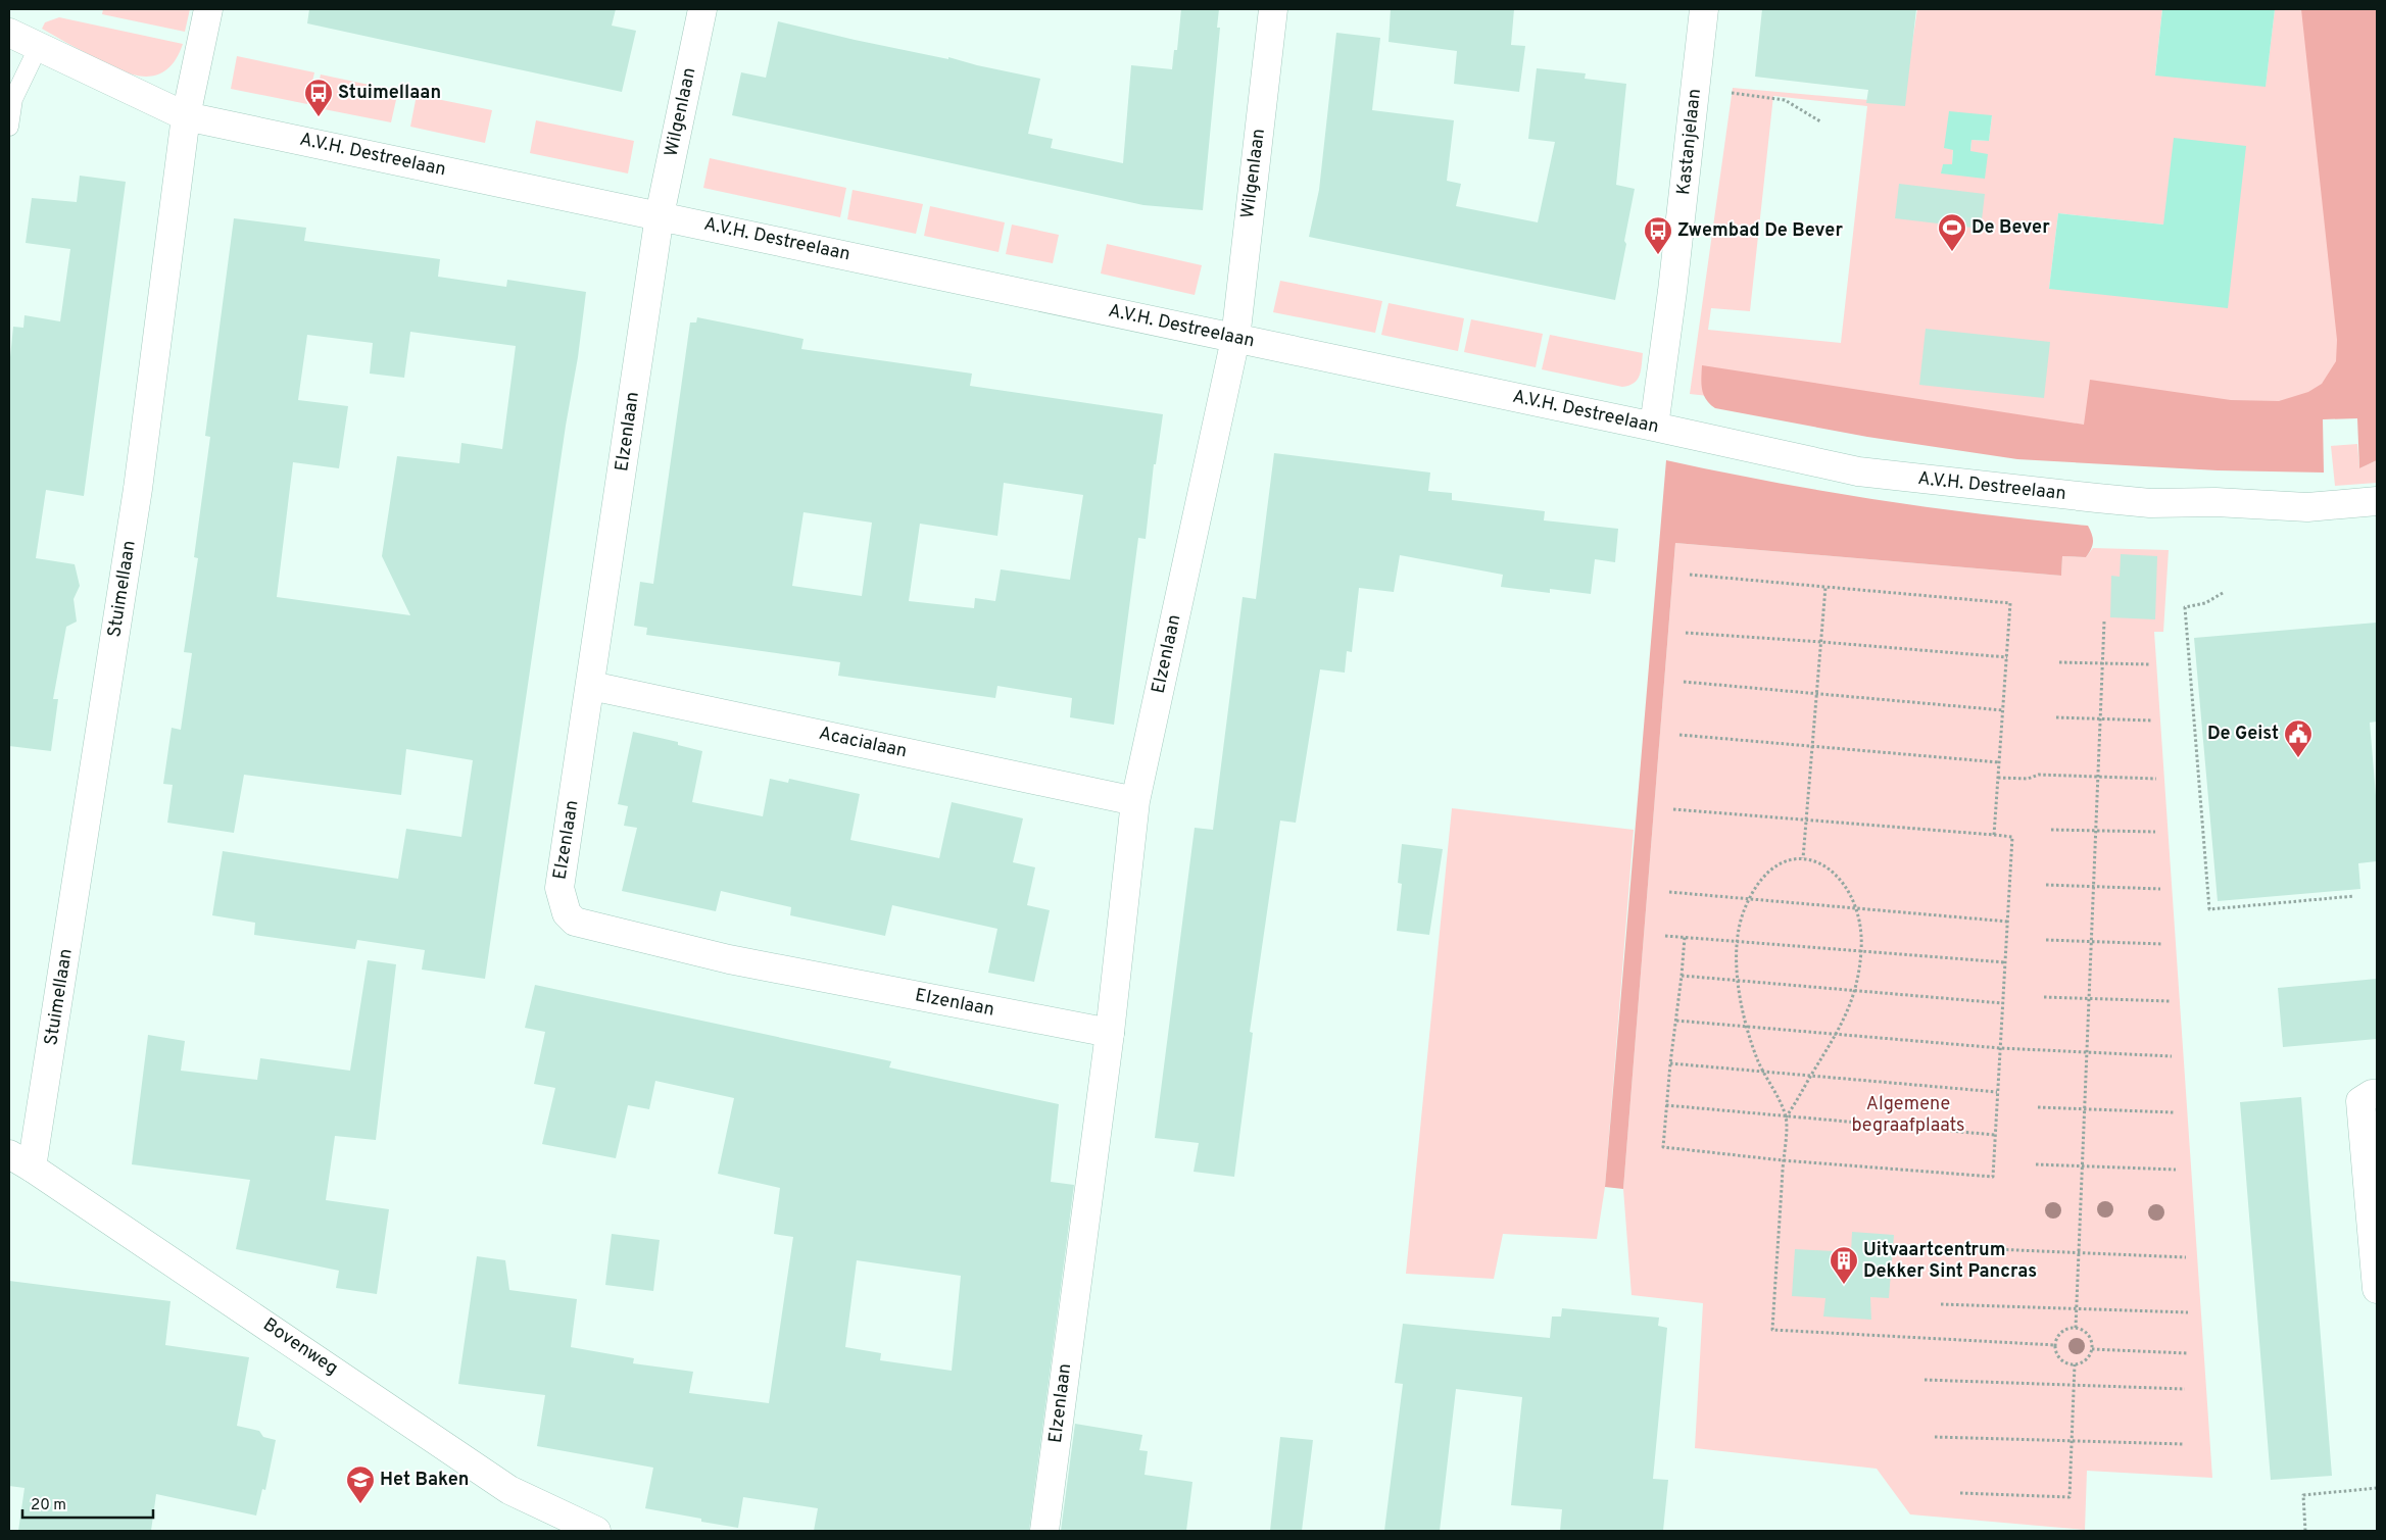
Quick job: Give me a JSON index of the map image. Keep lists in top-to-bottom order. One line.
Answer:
{"streets":{"street":["Wilgenlaan","Kastanjelaan","A.V.H. Destreelaan","Elzenlaan","Stuimellaan","Acacialaan","Bovenweg"]},"crossings":[["Wilgenlaan","A.V.H. Destreelaan"],["Wilgenlaan","Elzenlaan"],["Kastanjelaan","A.V.H. Destreelaan"],["A.V.H. Destreelaan","Elzenlaan"],["A.V.H. Destreelaan","Stuimellaan"],["Elzenlaan","Acacialaan"],["Stuimellaan","Bovenweg"]],"parks":["Algemene begraafplaats"],"places":{"bus stop":["Stuimellaan","Zwembad De Bever"],"sports":["De Bever"],"public building":["De Geist"],"building":["Uitvaartcentrum Dekker Sint Pancras"],"school or university":["Het Baken"]},"scale_bar":"20 m"}
